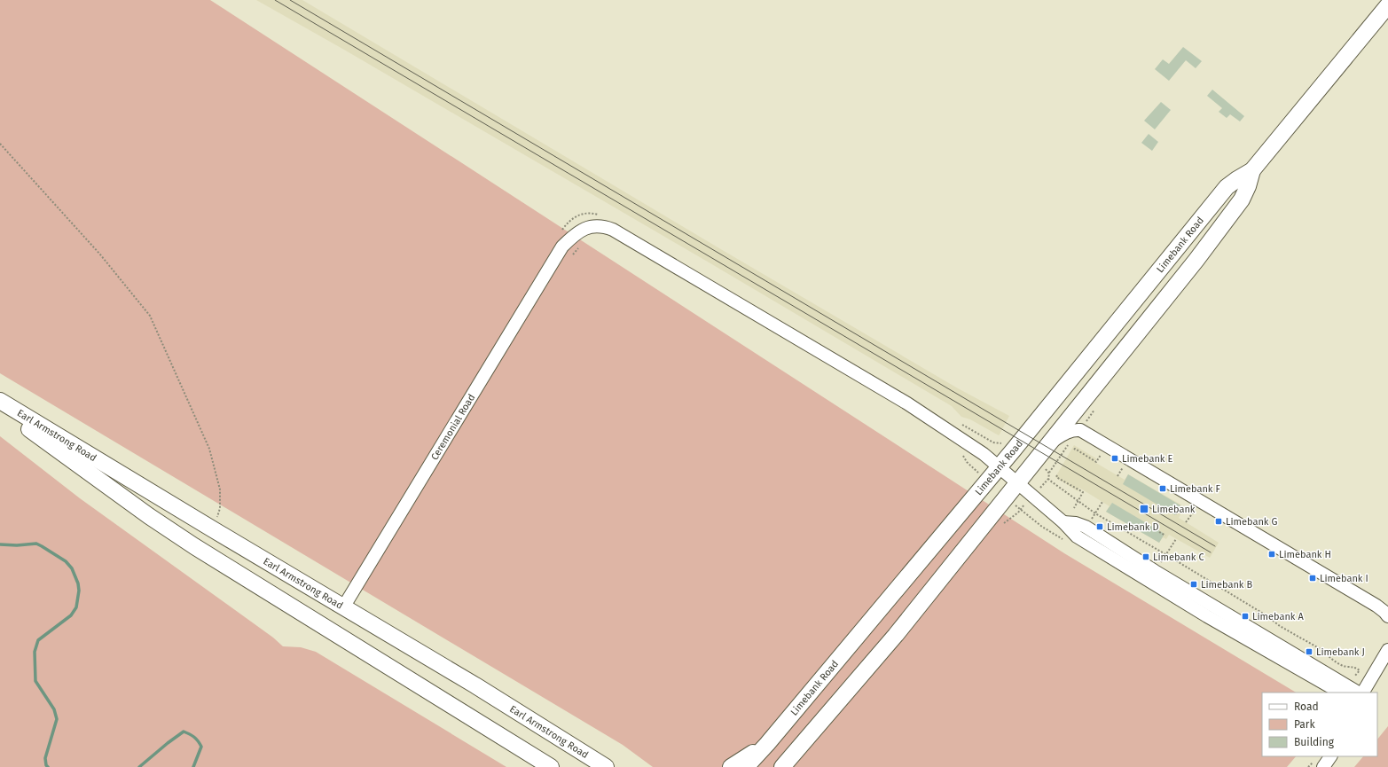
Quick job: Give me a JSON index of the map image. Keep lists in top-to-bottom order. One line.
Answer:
{"streets":{"main road":["Limebank Road","Earl Armstrong Road"],"street":["Ceremonial Road"]},"crossings":[["Limebank Road","Ceremonial Road"],["Ceremonial Road","Earl Armstrong Road"]],"places":{"transit":["Limebank E","Limebank F","Limebank","Limebank G","Limebank D","Limebank H","Limebank C","Limebank I","Limebank B","Limebank A","Limebank J"]},"legend":["Road","Park","Building"]}
